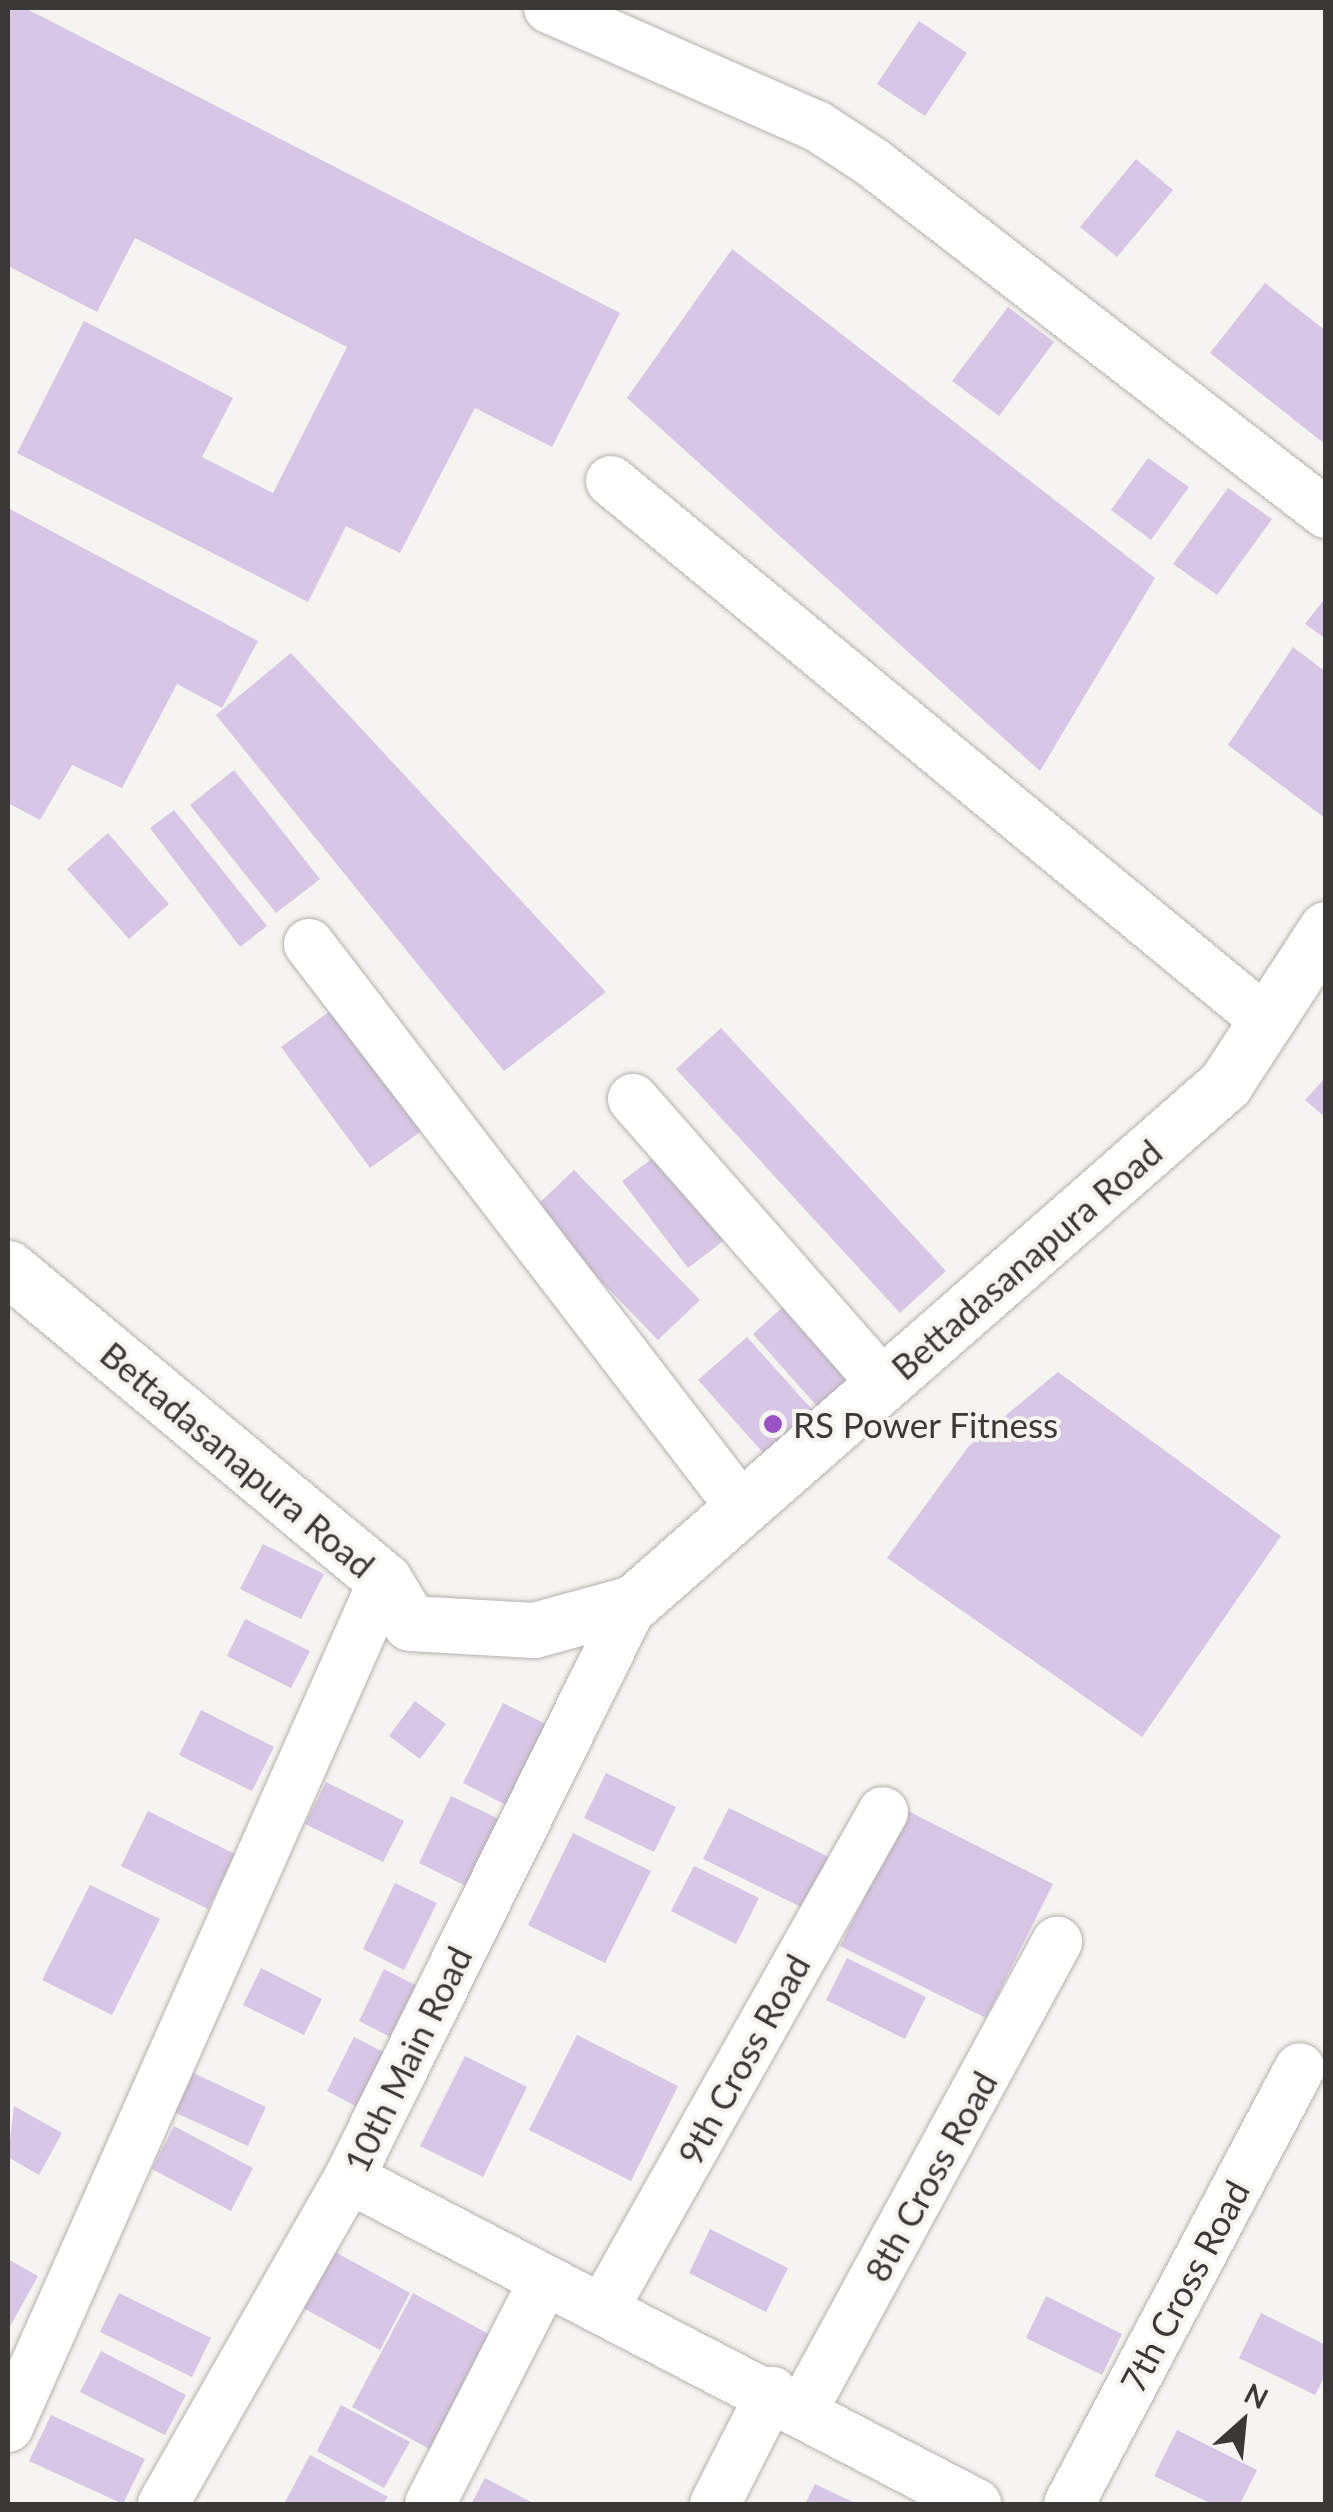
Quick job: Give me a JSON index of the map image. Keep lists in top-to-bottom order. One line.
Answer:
{"streets":{"street":["Bettadasanapura Road","10th Main Road","9th Cross Road","8th Cross Road","7th Cross Road"]},"crossings":[["Bettadasanapura Road","10th Main Road"]],"places":["RS Power Fitness"],"north":"top right"}
